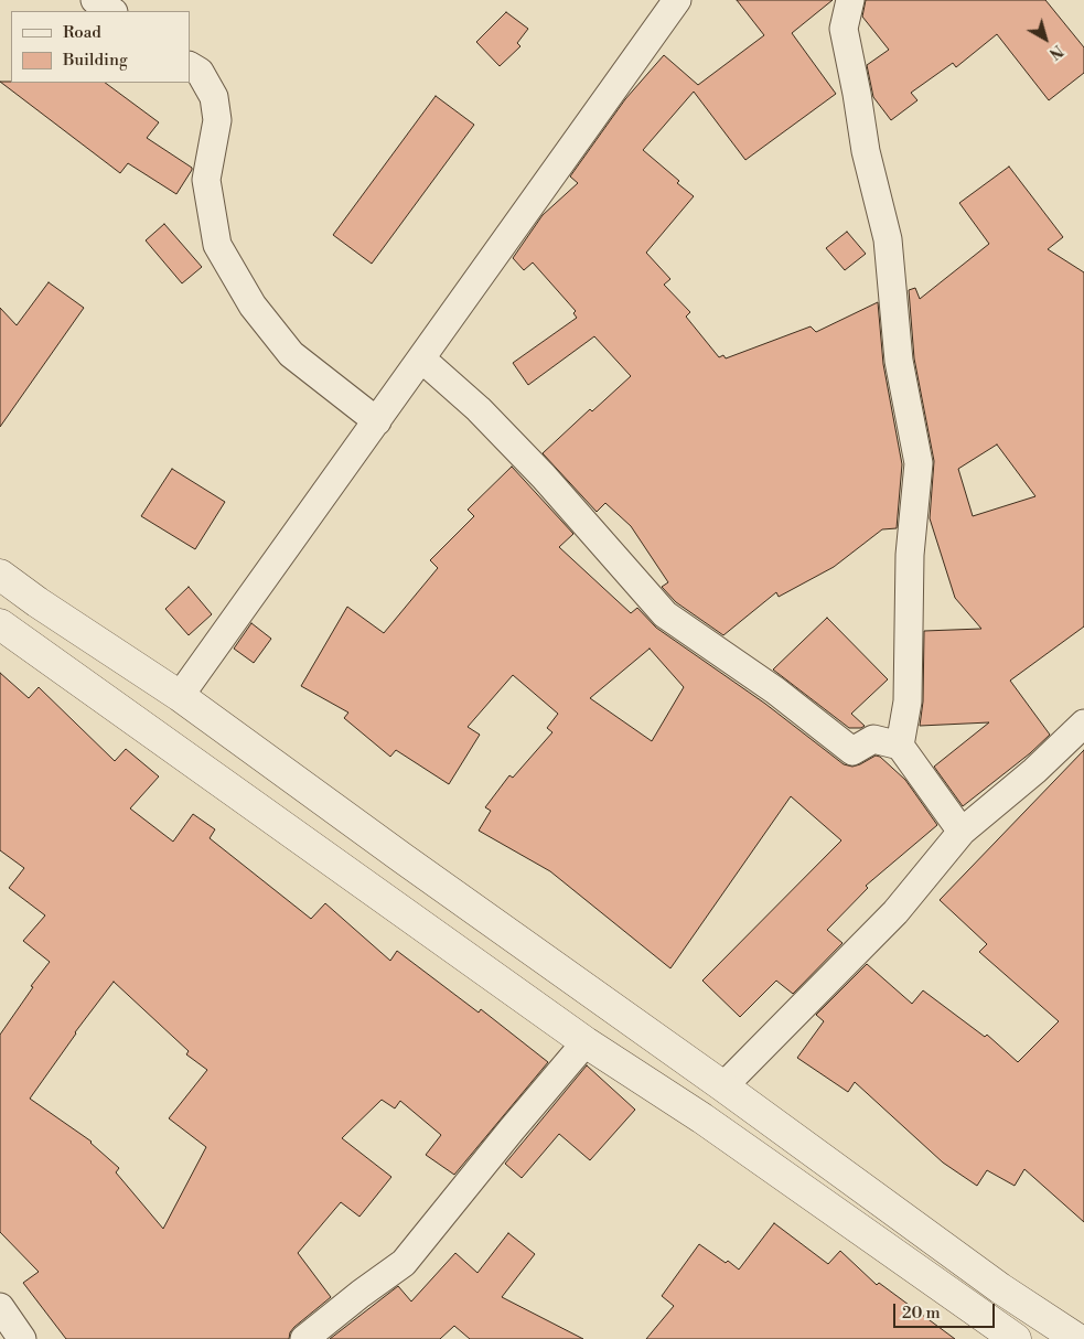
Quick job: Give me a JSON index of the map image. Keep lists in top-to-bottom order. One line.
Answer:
{"legend":["Road","Building"],"scale_bar":"20 m","north":"bottom right"}
